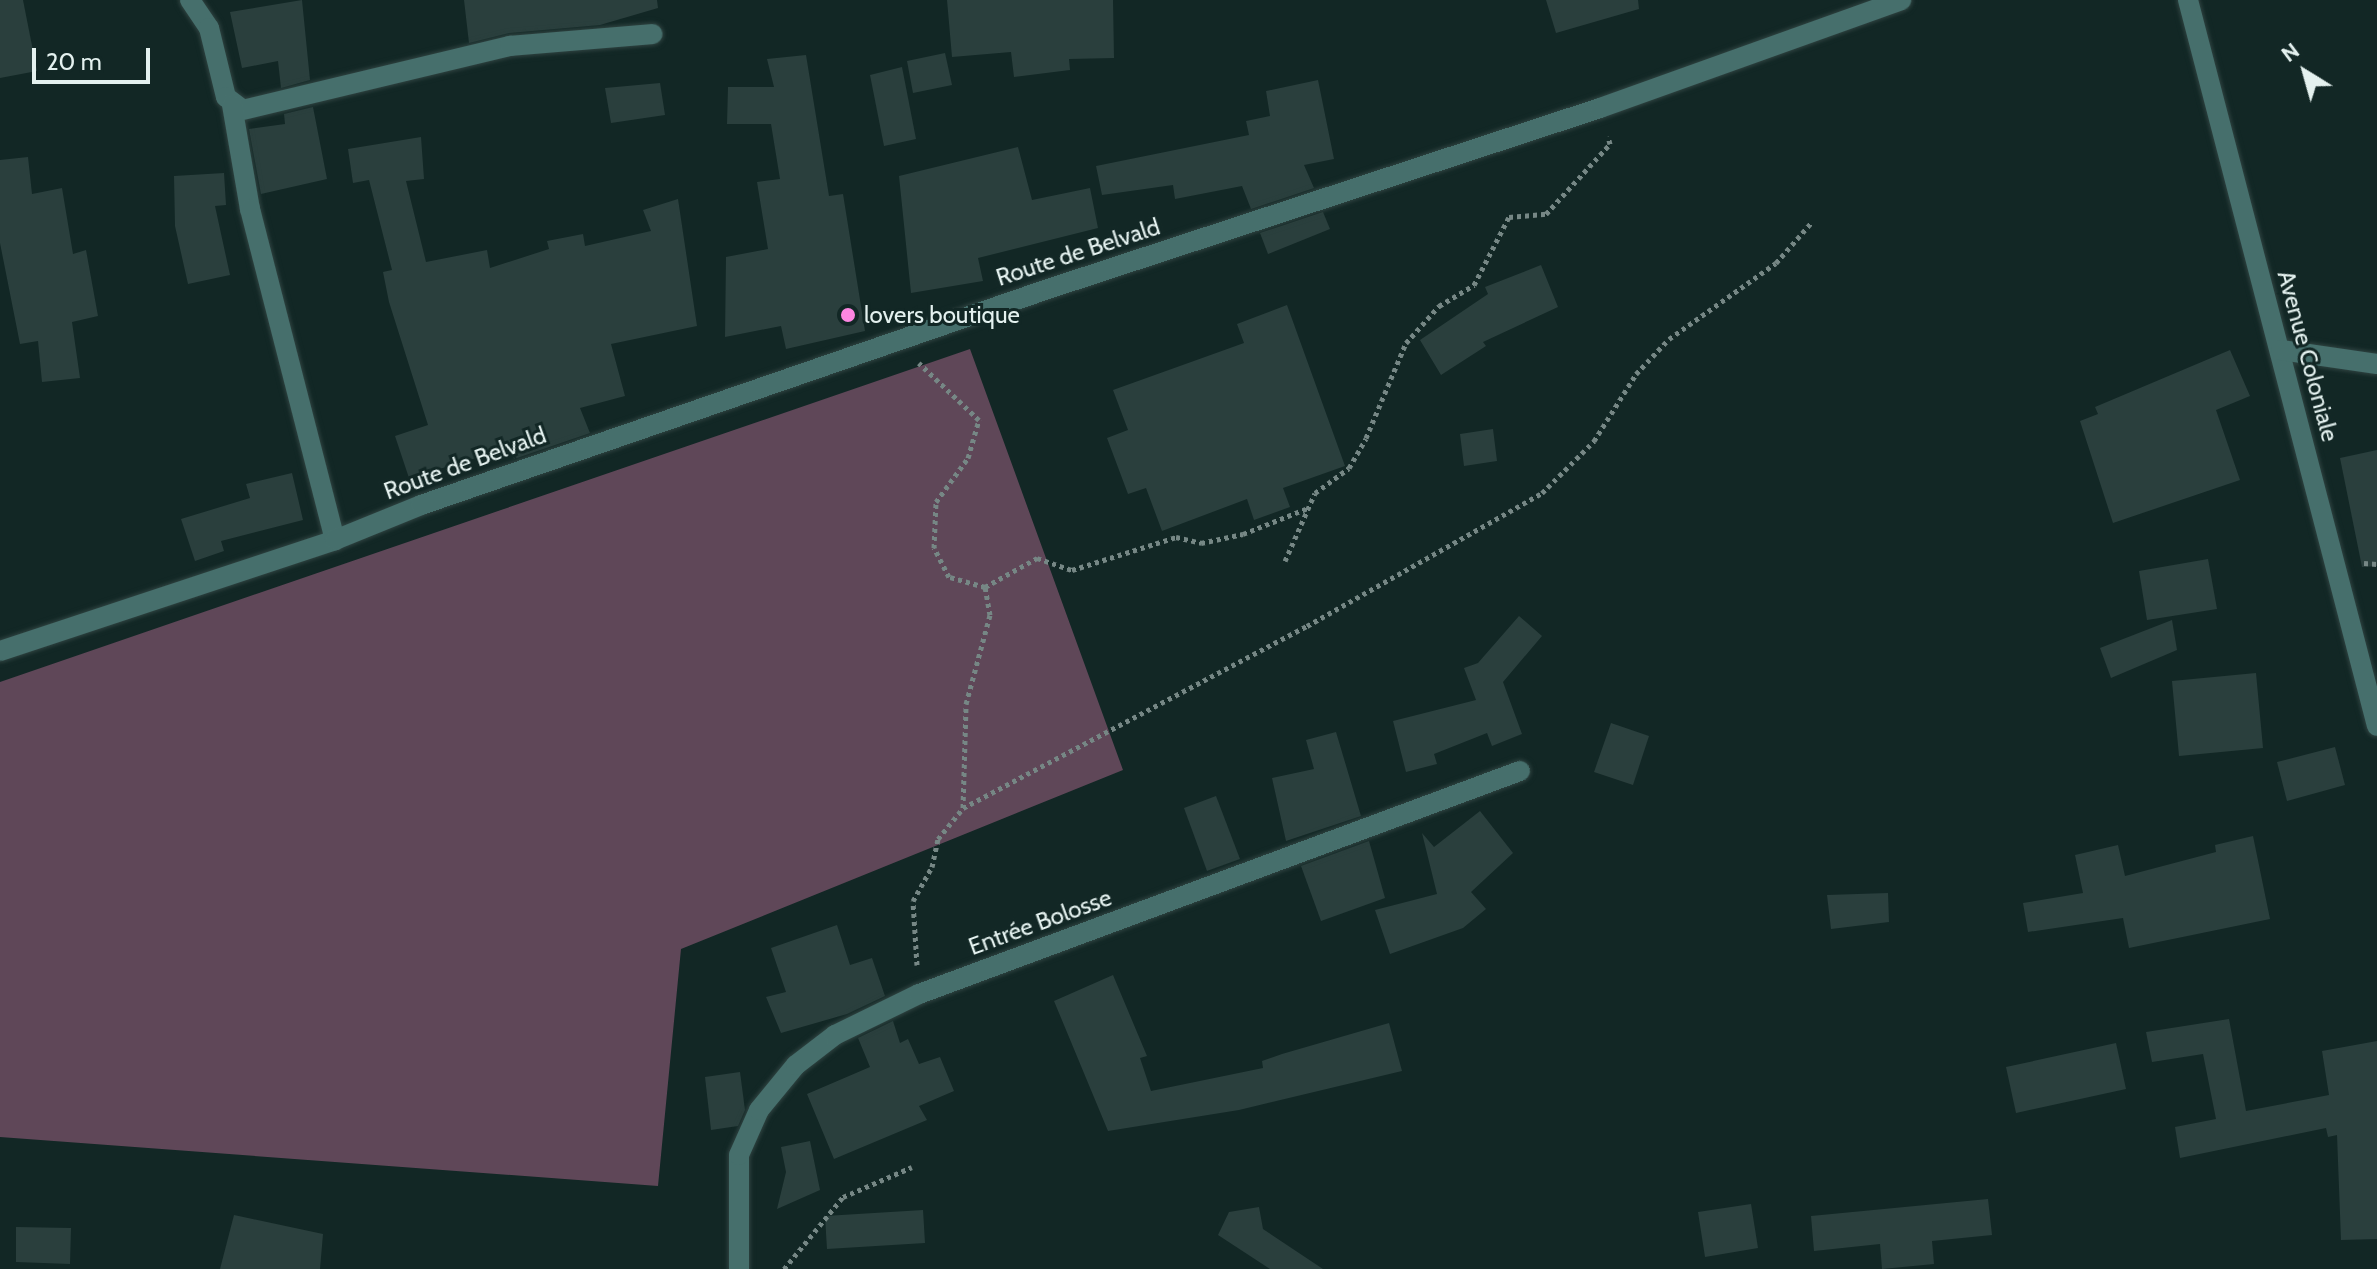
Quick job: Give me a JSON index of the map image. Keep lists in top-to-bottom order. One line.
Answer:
{"streets":{"street":["Route de Belvald","Avenue Coloniale","Entrée Bolosse"]},"places":["lovers boutique"],"scale_bar":"20 m","north":"top left"}
